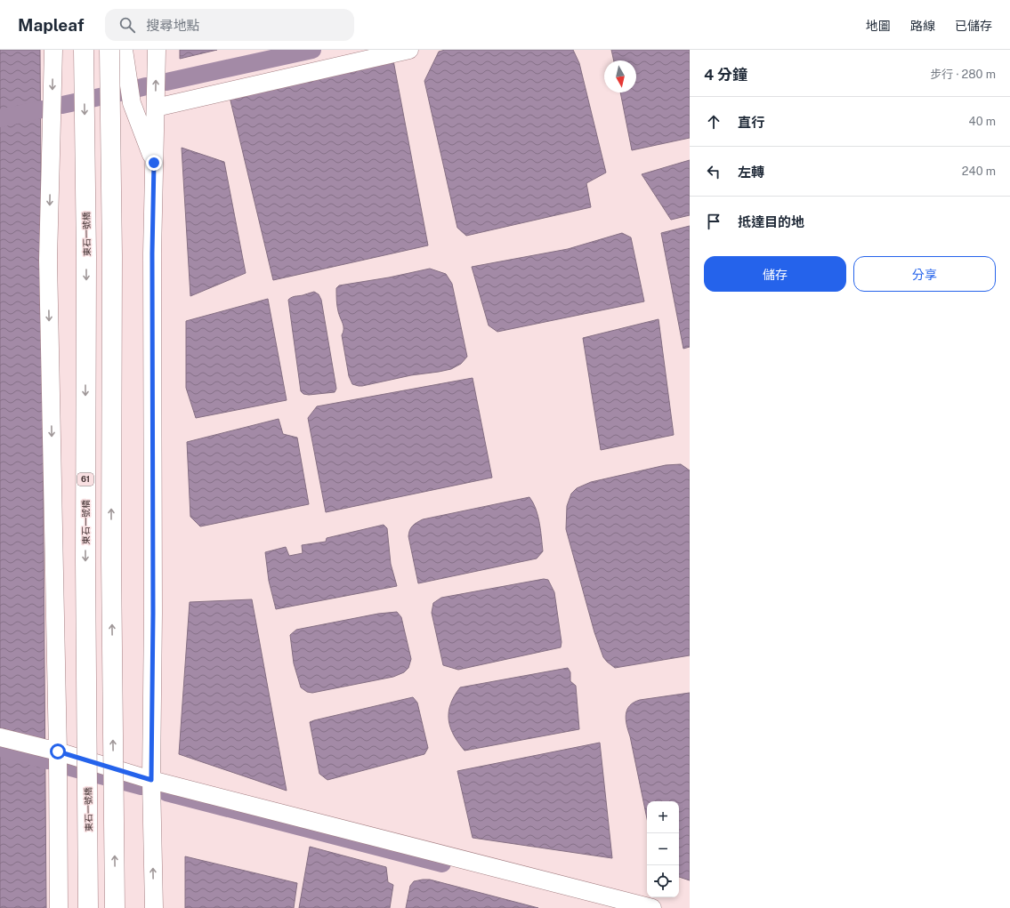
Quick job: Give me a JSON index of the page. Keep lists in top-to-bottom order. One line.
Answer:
{"streets":{"highway":["東石一號橋","61"]},"north":"bottom","page":{"header":"Mapleaf","search":"搜尋地點","nav":["地圖","路線","已儲存"],"heading":["4 分鐘","步行 · 280 m"],"list":[["直行","40 m"],["左轉","240 m"],"抵達目的地"],"buttons":["儲存","分享"],"map_buttons":["+","−"]}}
